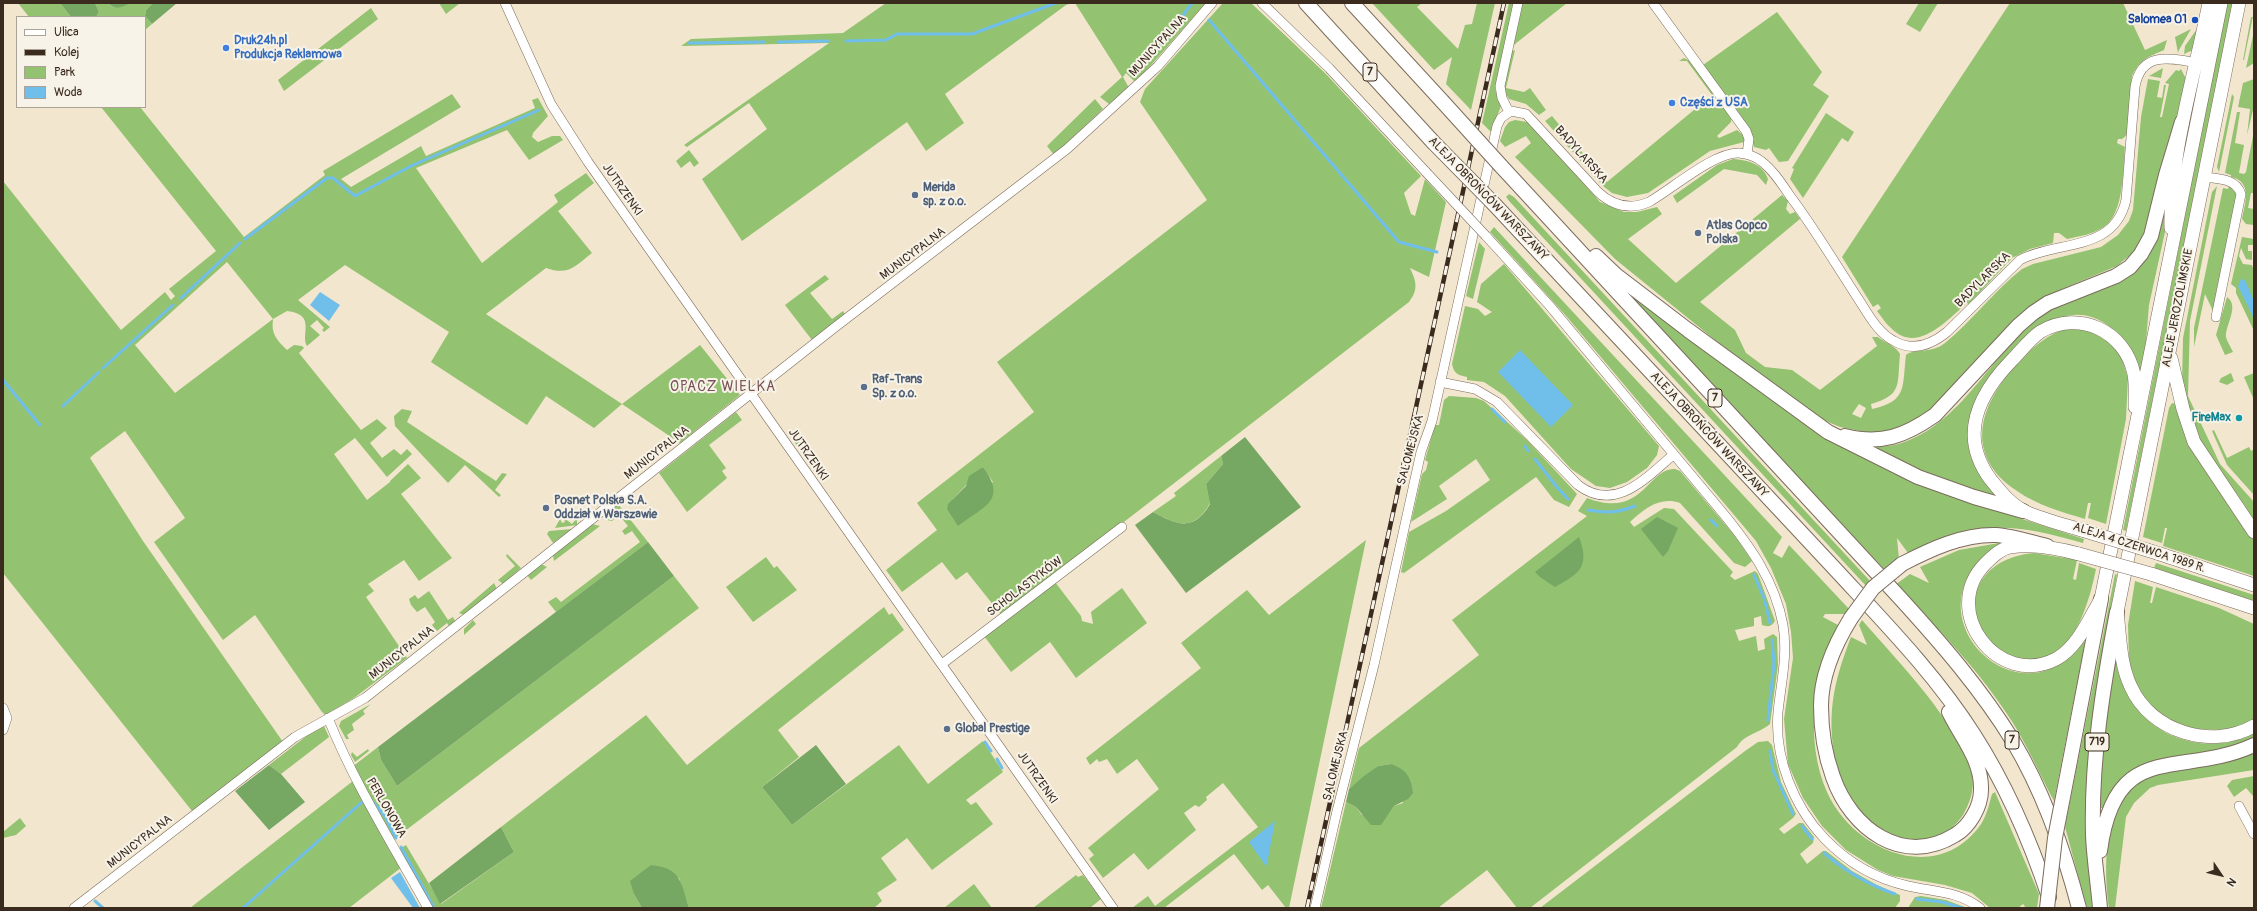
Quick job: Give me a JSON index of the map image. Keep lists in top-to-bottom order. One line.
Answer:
{"streets":{"main road":["7","ALEJA OBROŃCÓW WARSZAWY","ALEJE JEROZOLIMSKIE","ALEJA 4 CZERWCA 1989 R.","719"],"street":["MUNICYPALNA","BADYLARSKA","JUTRZENKI","SALOMEJSKA","SCHOLASTYKÓW","PERLONOWA"]},"crossings":[["MUNICYPALNA","JUTRZENKI"],["MUNICYPALNA","PERLONOWA"],["BADYLARSKA","SALOMEJSKA"],["JUTRZENKI","SCHOLASTYKÓW"],["ALEJE JEROZOLIMSKIE","ALEJA 4 CZERWCA 1989 R."],["ALEJE JEROZOLIMSKIE","719"],["ALEJA 4 CZERWCA 1989 R.","719"]],"districts":["OPACZ WIELKA"],"places":["Salomea 01","Druk24h.pl Produkcja Reklamowa","Części z USA","Merida sp. z o.o.","Atlas Copco Polska","Raf-Trans Sp. z o.o.","FireMax","Posnet Polska S.A. Oddział w Warszawie","Global Prestige"],"legend":["Ulica","Kolej","Park","Woda"],"north":"bottom right"}
